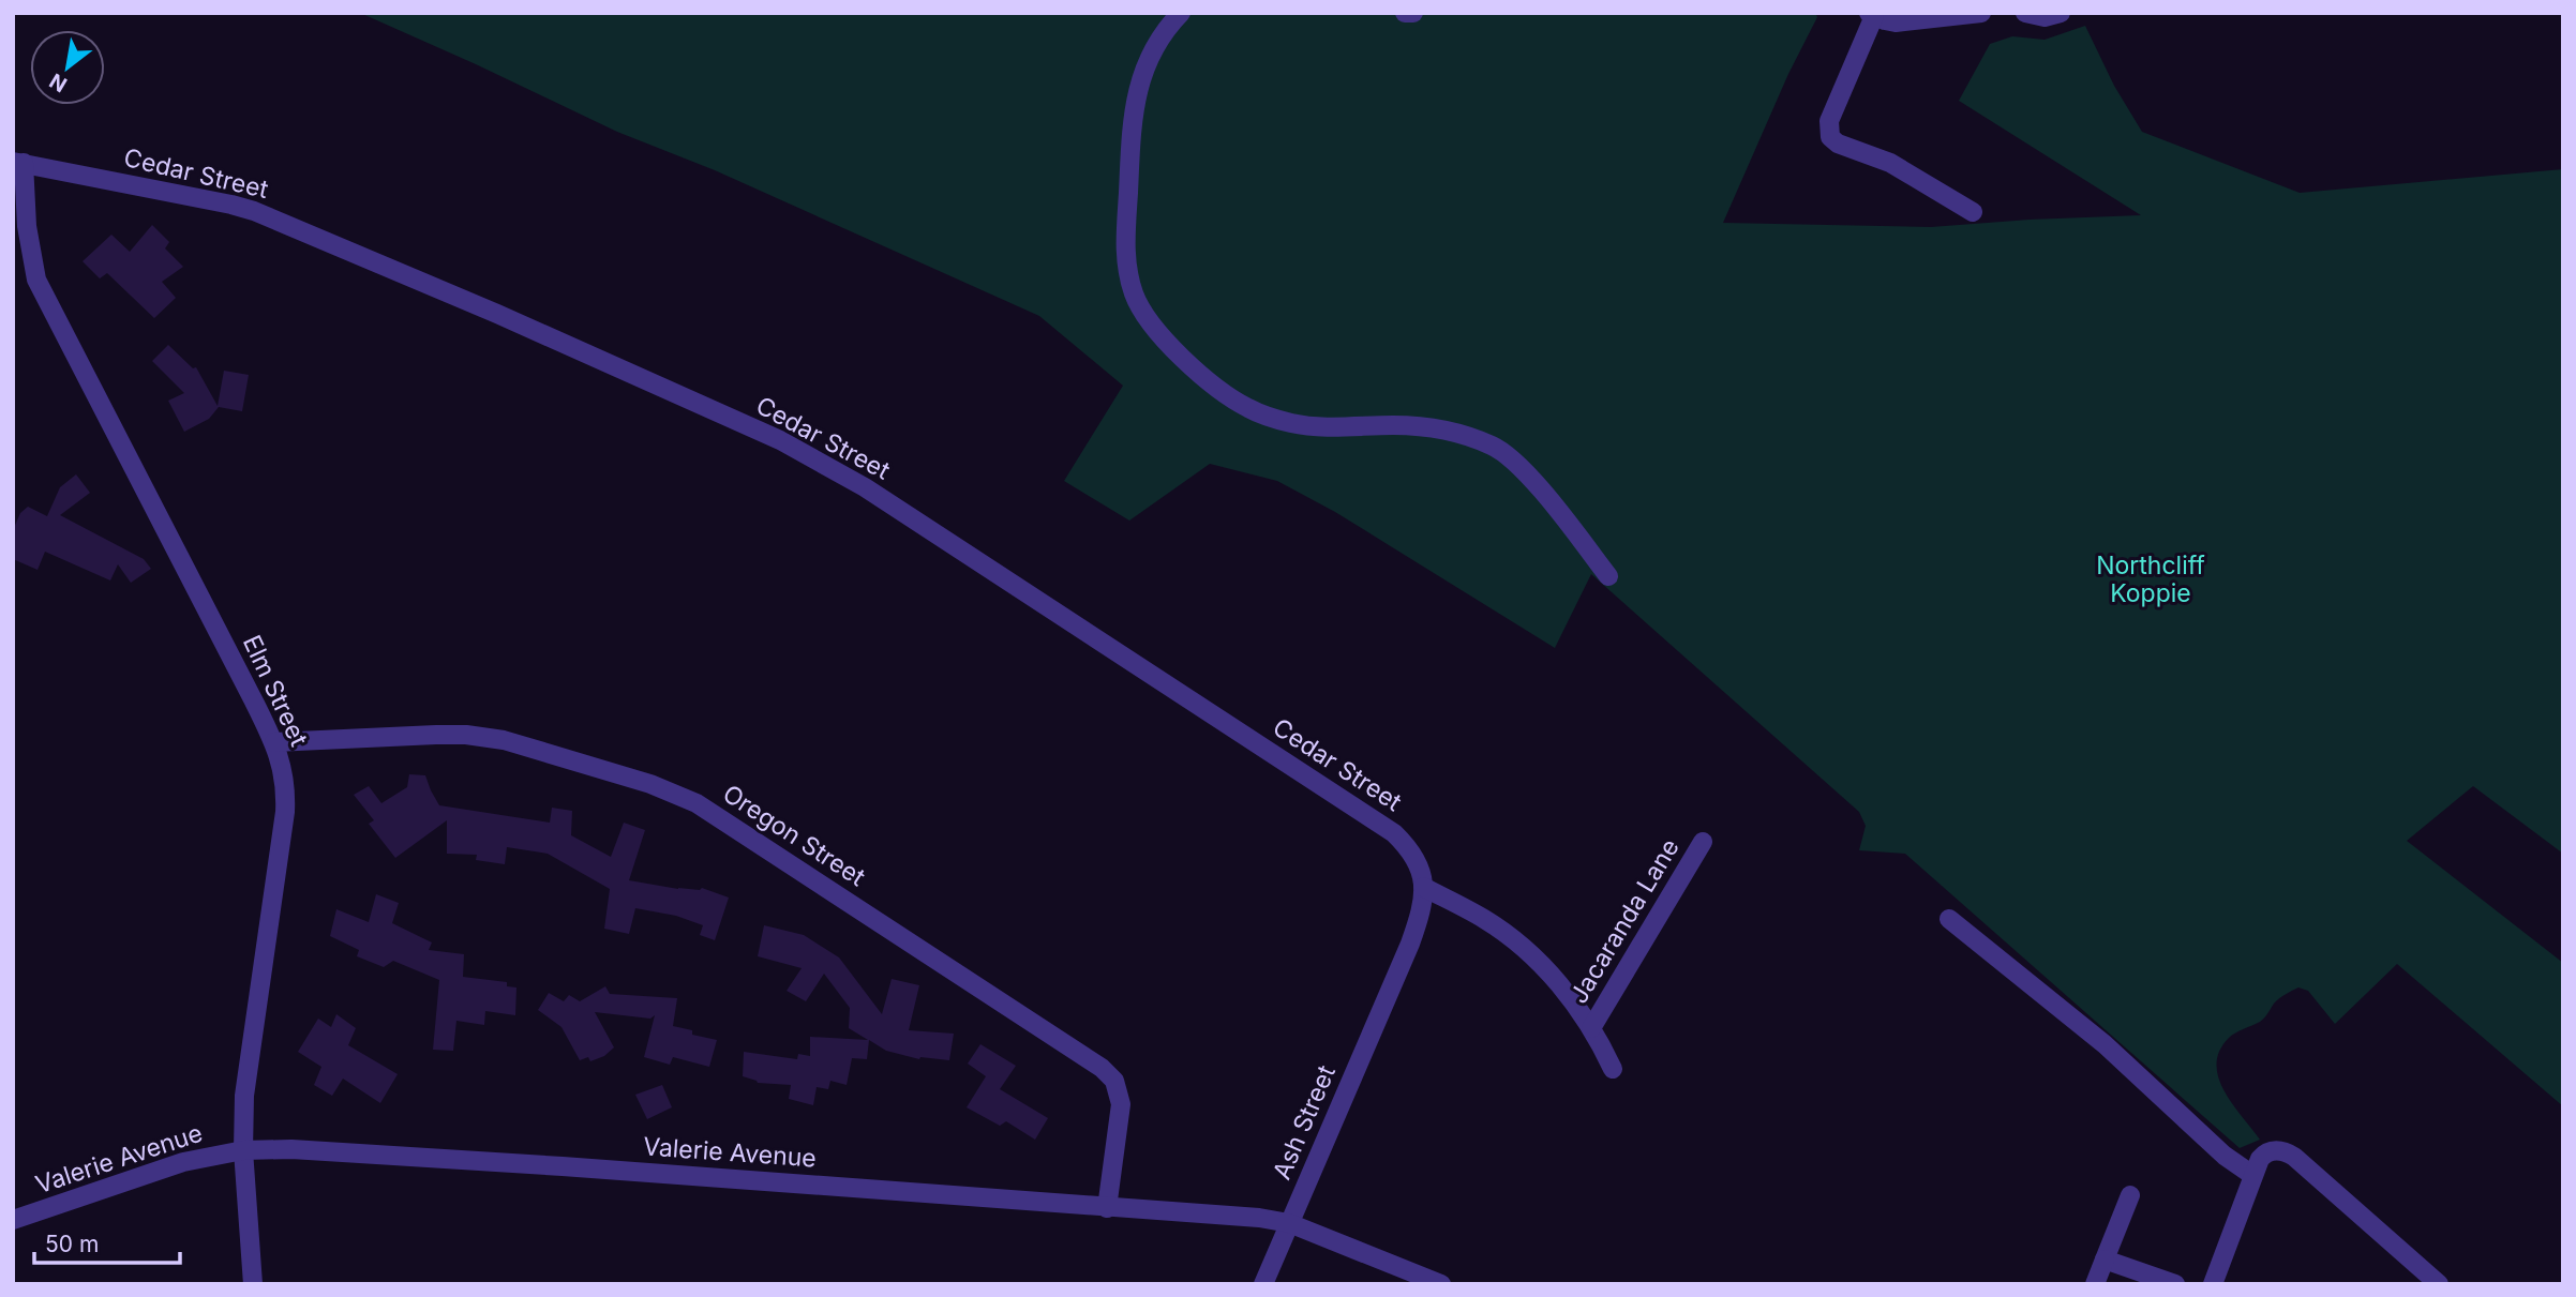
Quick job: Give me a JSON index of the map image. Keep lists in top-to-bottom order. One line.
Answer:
{"streets":{"street":["Cedar Street","Elm Street","Oregon Street","Jacaranda Lane","Ash Street","Valerie Avenue"]},"crossings":[["Cedar Street","Elm Street"],["Cedar Street","Jacaranda Lane"],["Cedar Street","Ash Street"],["Elm Street","Oregon Street"],["Elm Street","Valerie Avenue"],["Oregon Street","Valerie Avenue"],["Ash Street","Valerie Avenue"]],"parks":["Northcliff Koppie"],"scale_bar":"50 m","north":"bottom left"}
